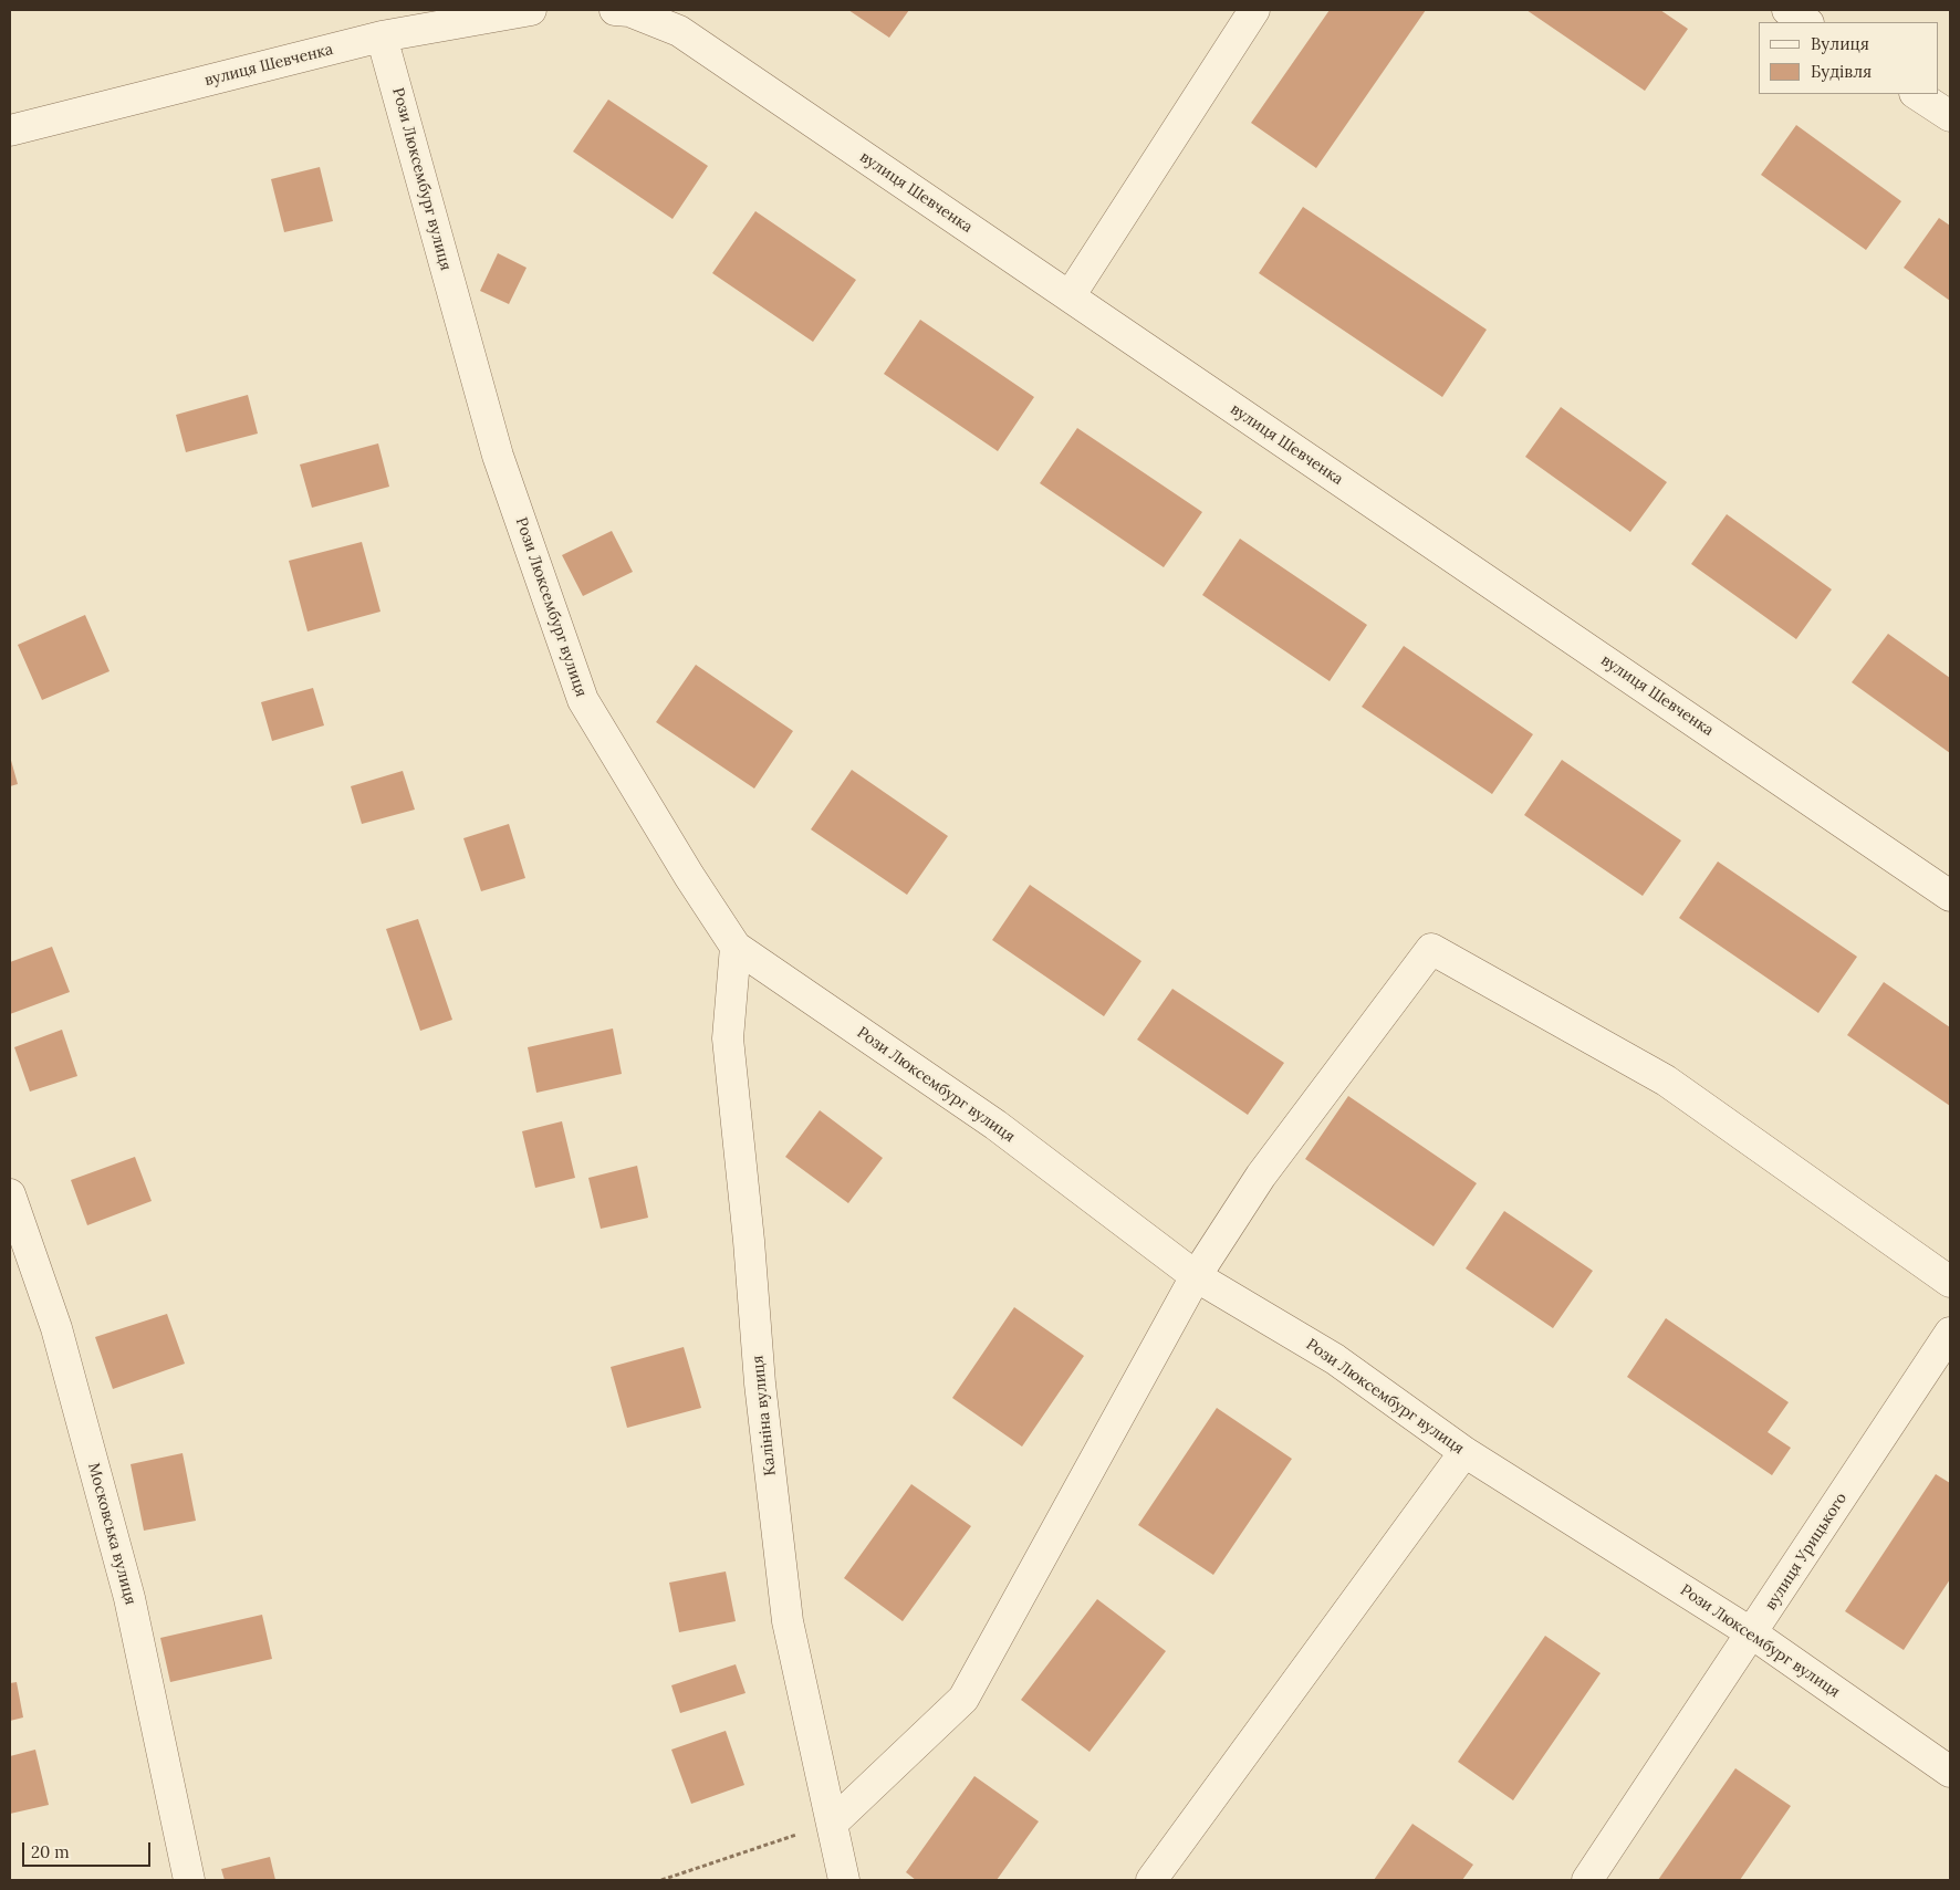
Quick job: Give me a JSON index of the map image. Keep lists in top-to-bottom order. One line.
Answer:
{"streets":{"street":["вулиця Шевченка","Рози Люксембург вулиця","Калініна вулиця","Московська вулиця","вулиця Урицького"]},"crossings":[["вулиця Шевченка","Рози Люксембург вулиця"],["Рози Люксембург вулиця","Калініна вулиця"],["Рози Люксембург вулиця","вулиця Урицького"]],"legend":["Вулиця","Будівля"],"scale_bar":"20 m"}
